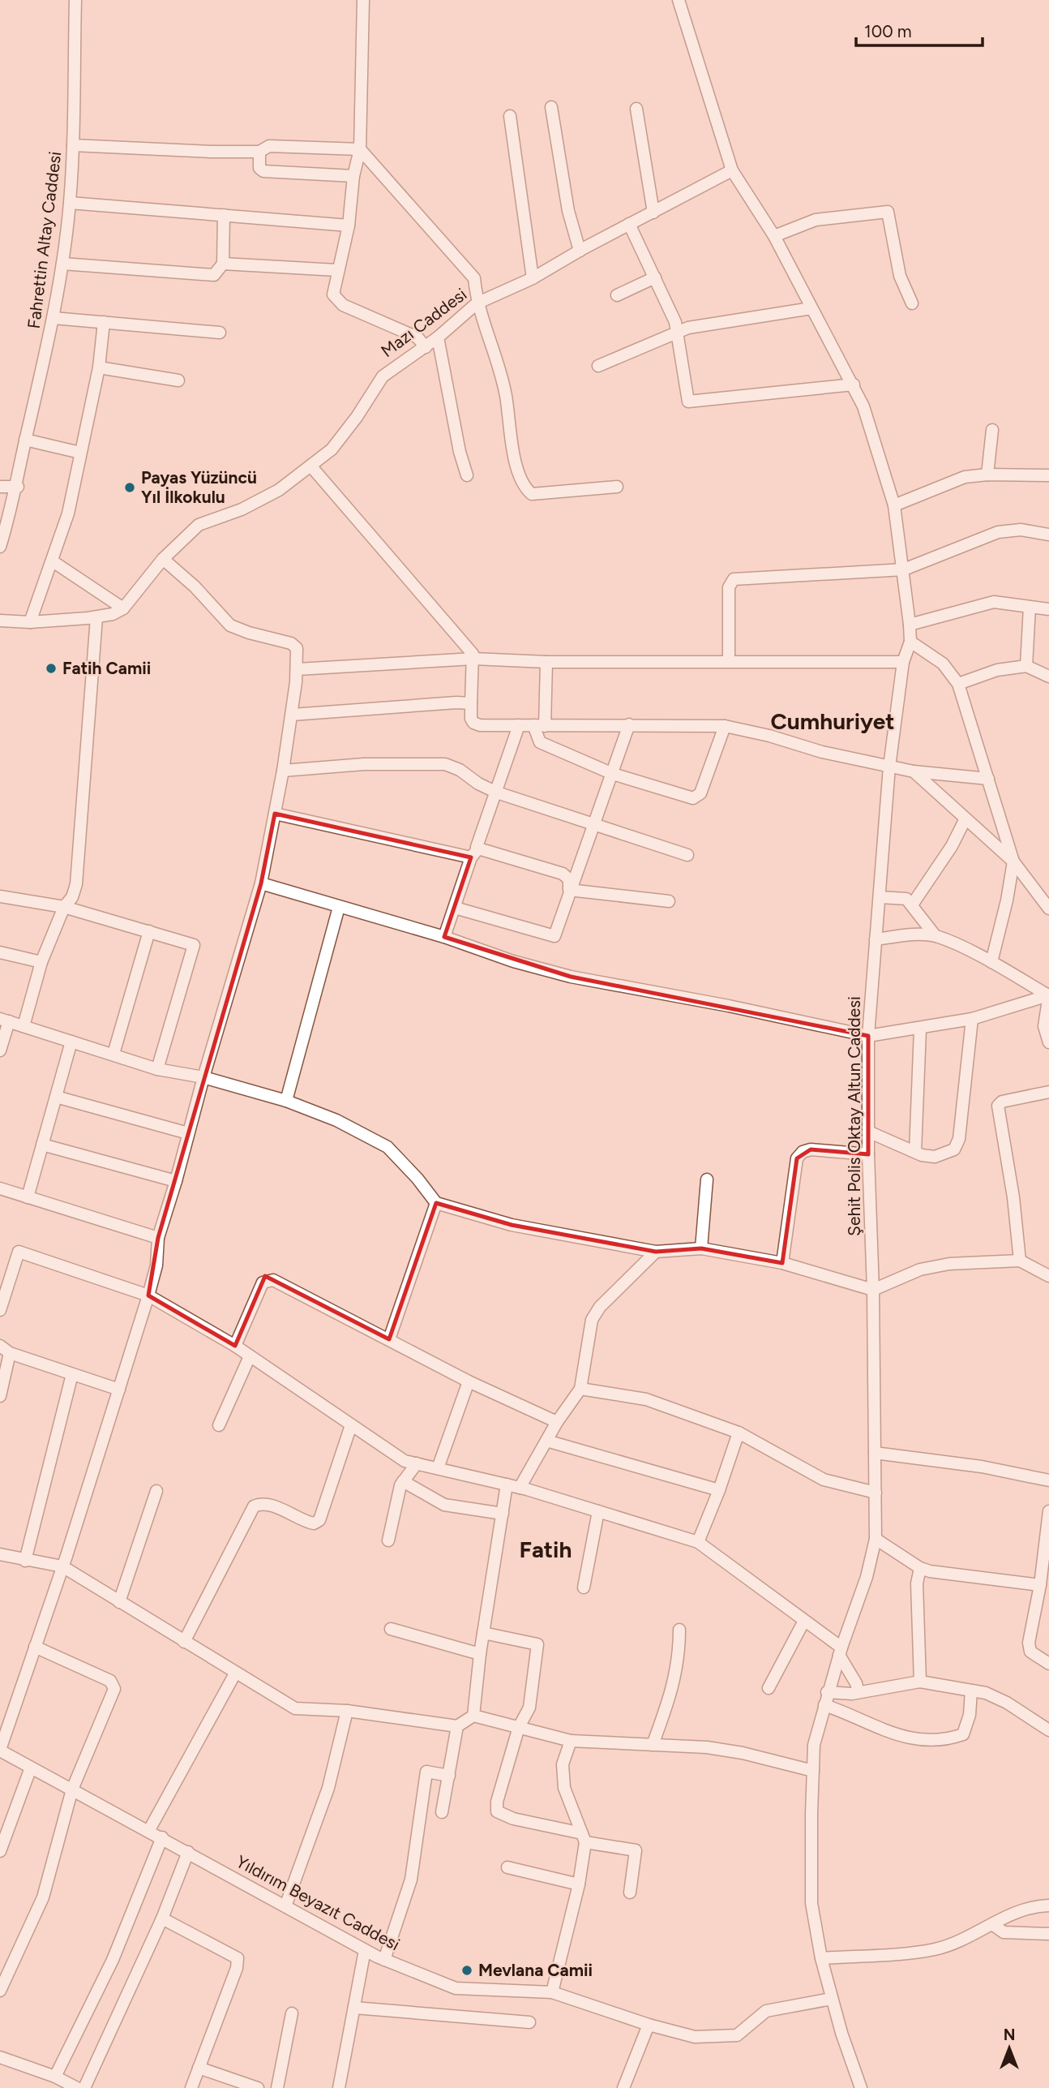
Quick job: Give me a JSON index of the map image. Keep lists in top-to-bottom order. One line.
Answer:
{"streets":{"street":["Fahrettin Altay Caddesi","Mazı Caddesi","Şehit Polis Oktay Altun Caddesi","Yıldırım Beyazıt Caddesi"]},"crossings":[["Mazı Caddesi","Şehit Polis Oktay Altun Caddesi"],["Şehit Polis Oktay Altun Caddesi","Yıldırım Beyazıt Caddesi"]],"districts":["Cumhuriyet","Fatih"],"places":["Payas Yüzüncü Yıl İlkokulu","Fatih Camii","Mevlana Camii"],"scale_bar":"100 m","north":"top"}
